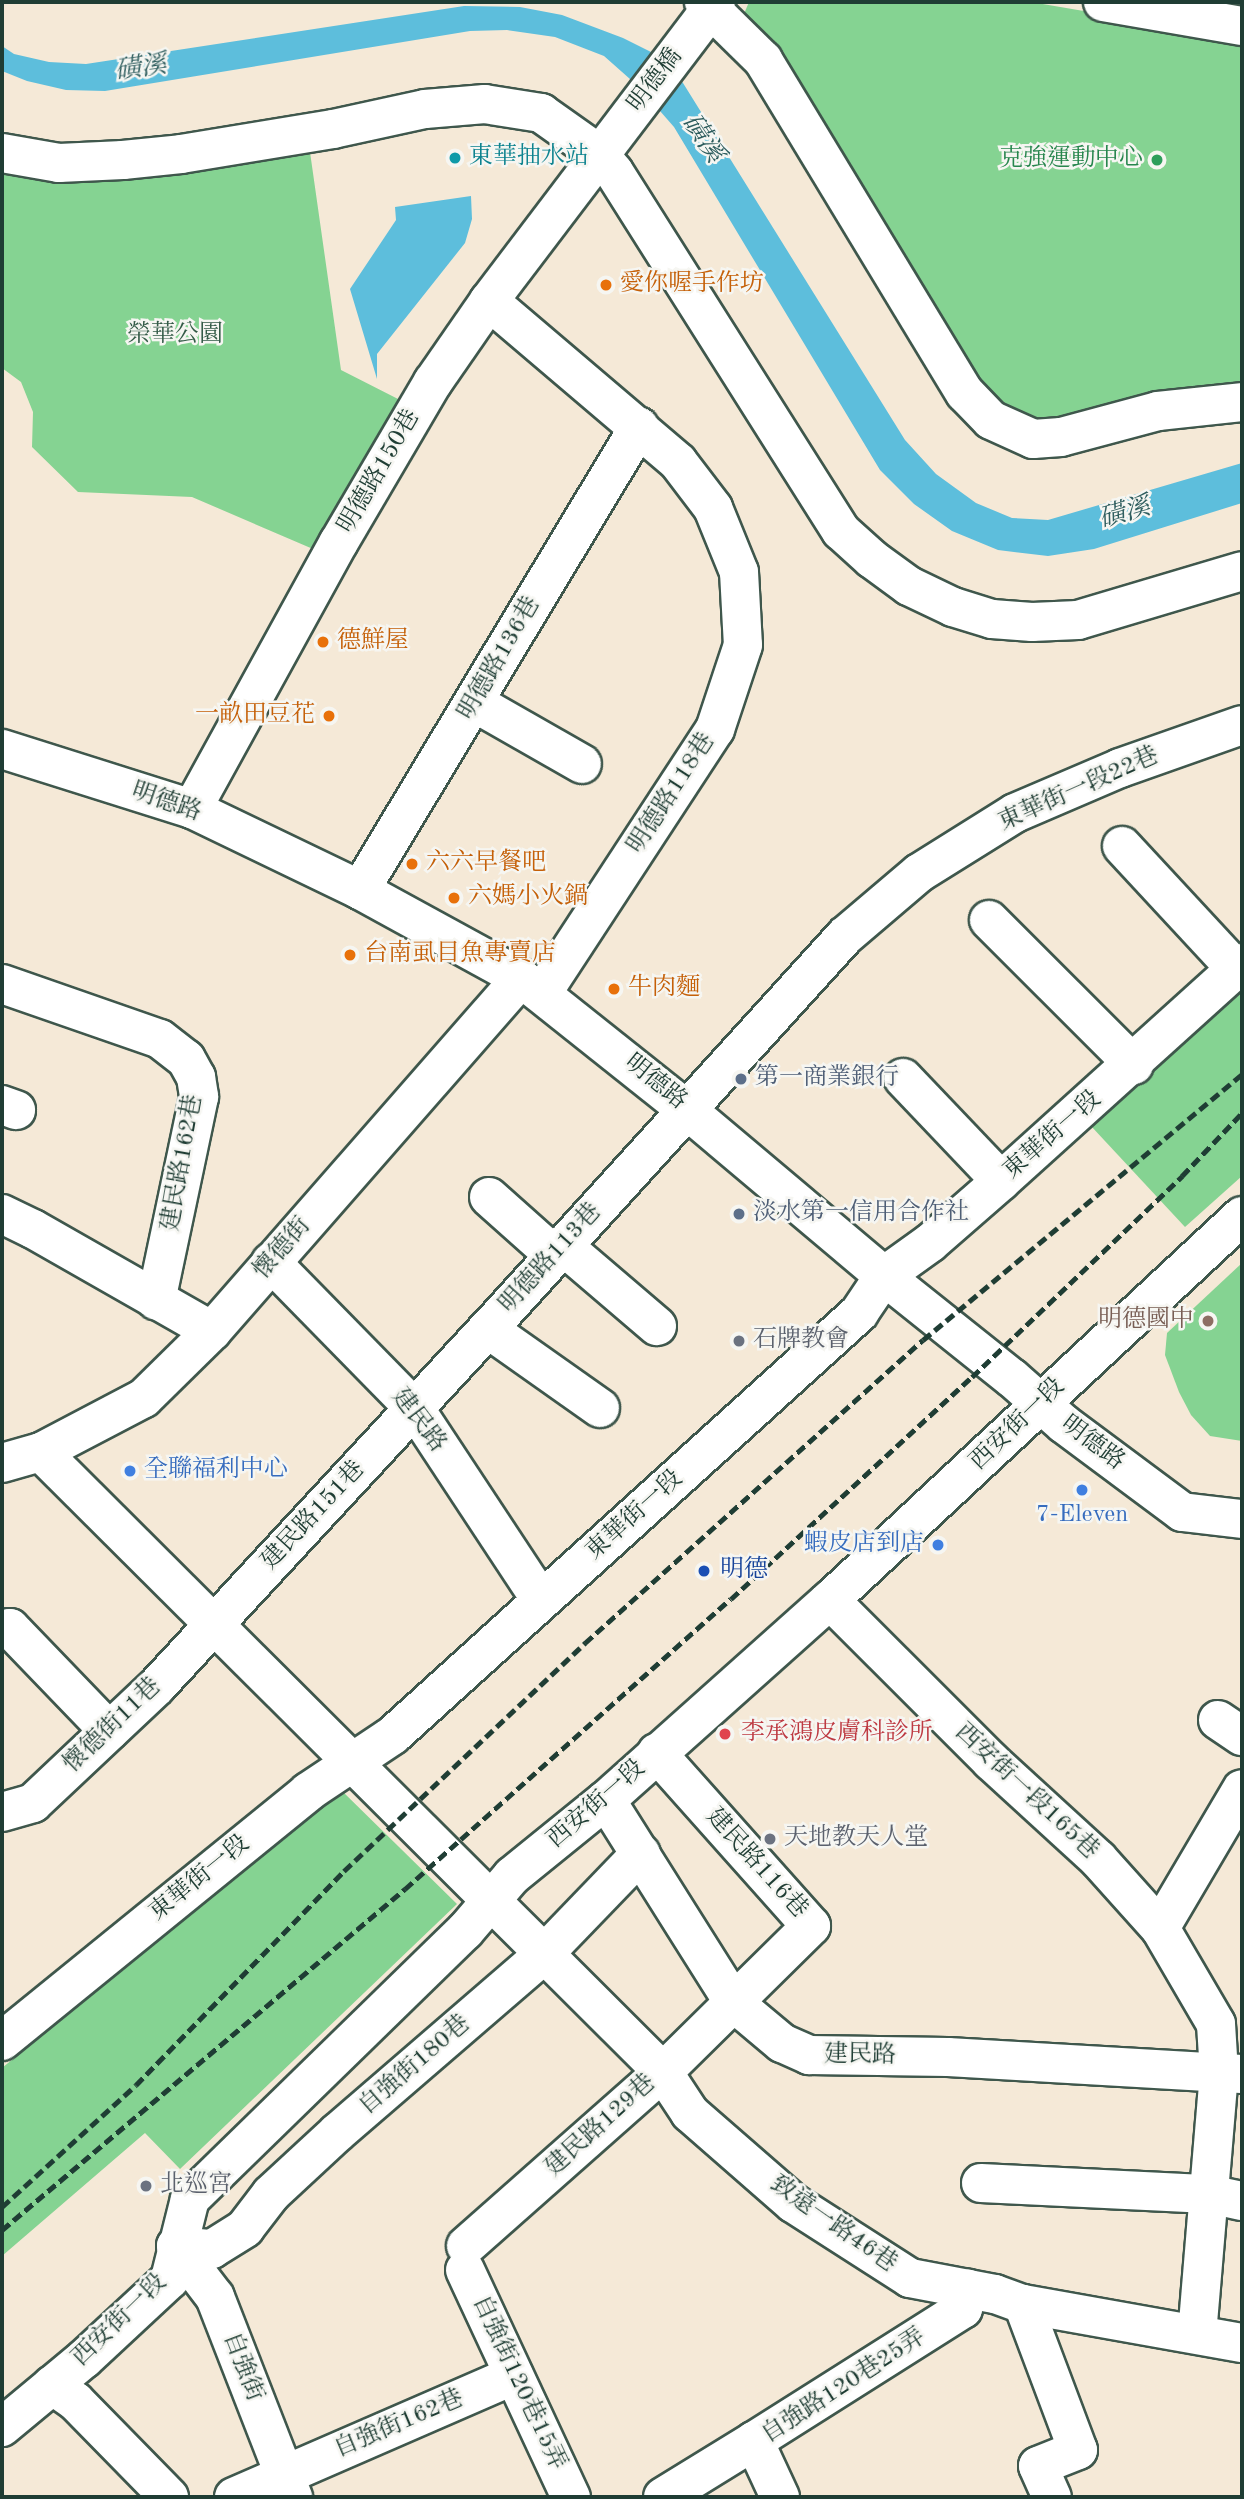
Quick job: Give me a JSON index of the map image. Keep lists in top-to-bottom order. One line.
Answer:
{"streets":{"street":["明德橋","明德路150巷","明德路136巷","東華街一段22巷","明德路118巷","明德路","東華街一段","建民路162巷","懷德街","明德路113巷","建民路","西安街一段","建民路151巷","懷德街11巷","西安街一段165巷","建民路116巷","自強街180巷","建民路129巷","致遠一路46巷","自強街","自強街120巷15弄","自強路120巷25弄","自強街162巷"]},"crossings":[["明德橋","明德路150巷"],["明德路150巷","明德路118巷"],["明德路150巷","明德路"],["明德路136巷","明德路118巷"],["明德路136巷","明德路"],["東華街一段22巷","明德路"],["東華街一段22巷","明德路113巷"],["明德路118巷","明德路"],["明德路118巷","懷德街"],["明德路","東華街一段"],["明德路","懷德街"],["明德路","明德路113巷"],["明德路","西安街一段"],["東華街一段","建民路"],["東華街一段","致遠一路46巷"],["懷德街","建民路"],["懷德街","致遠一路46巷"],["明德路113巷","建民路"],["明德路113巷","建民路151巷"],["建民路","西安街一段"],["建民路","建民路151巷"],["建民路","西安街一段165巷"],["建民路","建民路116巷"],["建民路","自強街180巷"],["建民路","建民路129巷"],["西安街一段","西安街一段165巷"],["西安街一段","建民路116巷"],["西安街一段","自強街180巷"],["西安街一段","致遠一路46巷"],["西安街一段","自強街"],["建民路151巷","懷德街11巷"],["建民路151巷","致遠一路46巷"],["懷德街11巷","致遠一路46巷"],["西安街一段165巷","致遠一路46巷"],["建民路116巷","建民路129巷"],["自強街180巷","致遠一路46巷"],["自強街180巷","自強街"],["建民路129巷","致遠一路46巷"],["建民路129巷","自強街120巷15弄"],["致遠一路46巷","自強路120巷25弄"],["自強街","自強街162巷"],["自強街120巷15弄","自強街162巷"]],"water":["磺溪"],"parks":["榮華公園"],"places":["東華抽水站","克強運動中心","愛你喔手作坊","德鮮屋","一畝田豆花","六六早餐吧","六媽小火鍋","台南虱目魚專賣店","牛肉麵","第一商業銀行","淡水第一信用合作社","明德國中","石牌教會","全聯福利中心","7-Eleven","蝦皮店到店","明德","李承鴻皮膚科診所","天地教天人堂","北巡宮"]}
